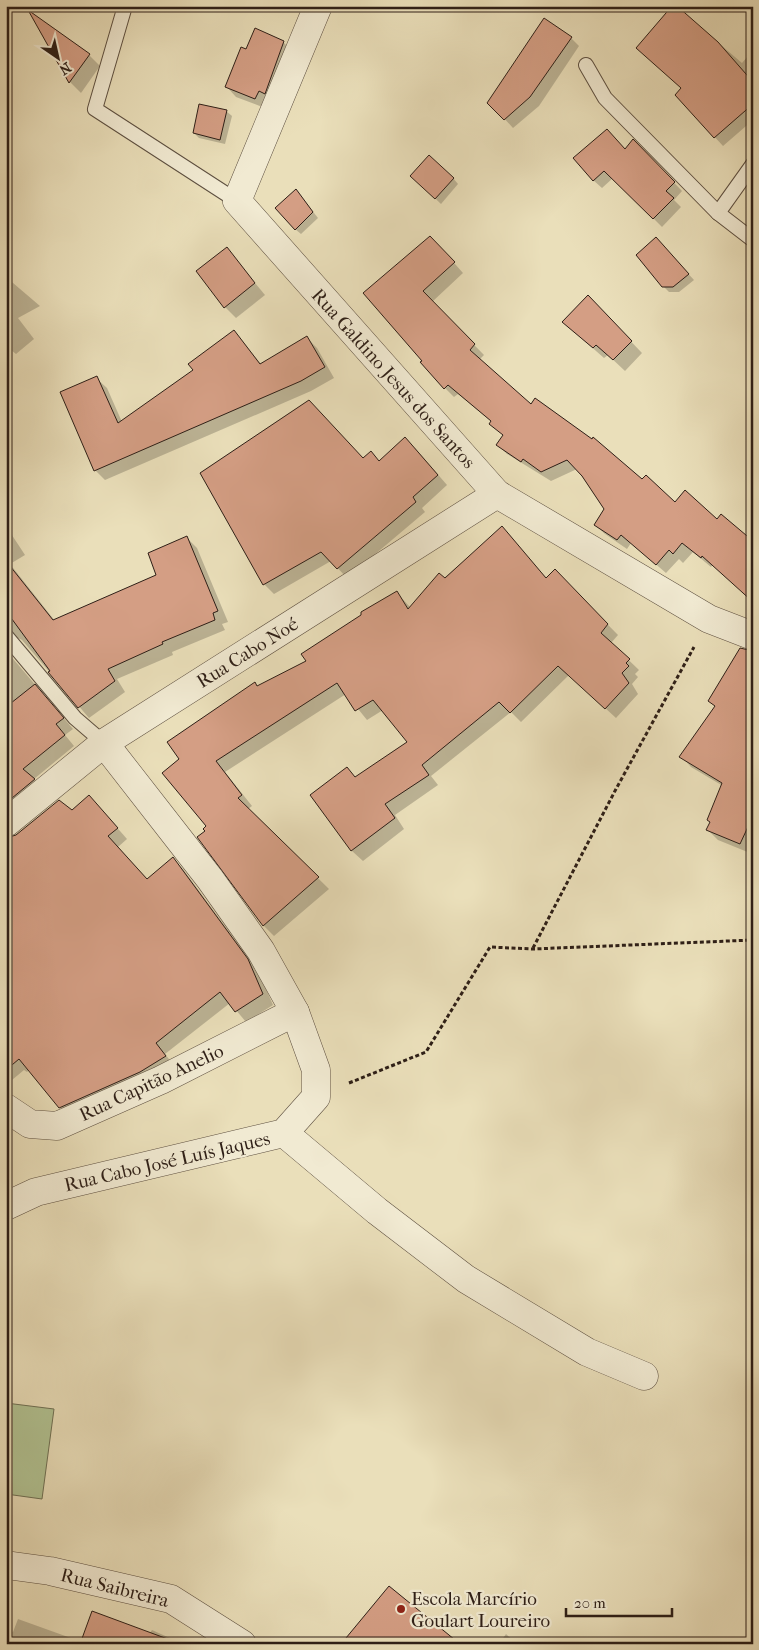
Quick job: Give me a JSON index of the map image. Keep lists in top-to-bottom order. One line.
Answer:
{"streets":{"street":["Rua Galdino Jesus dos Santos","Rua Cabo Noé","Rua Capitão Anelio","Rua Cabo José Luís Jaques","Rua Saibreira"]},"crossings":[["Rua Galdino Jesus dos Santos","Rua Cabo Noé"]],"places":["Escola Marcírio Goulart Loureiro"],"scale_bar":"20 m","north":"bottom right"}
